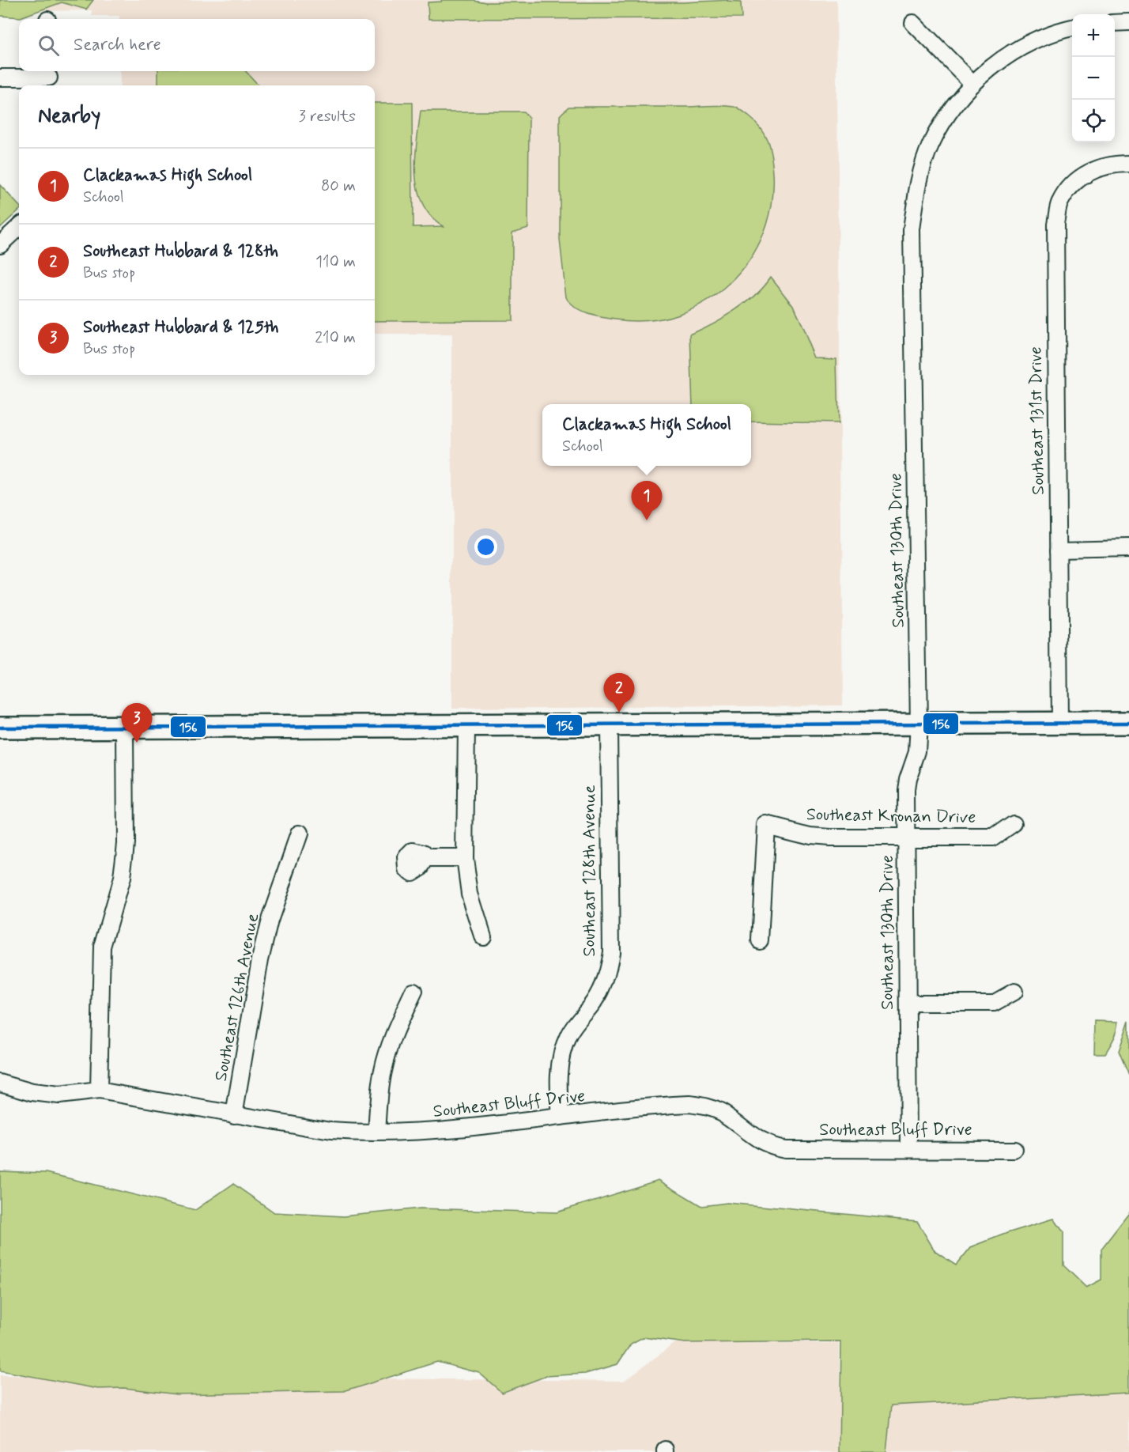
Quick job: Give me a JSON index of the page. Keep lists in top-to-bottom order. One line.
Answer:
{"streets":{"street":["Southeast 131st Drive","Southeast 130th Drive","Southeast Kronan Drive","Southeast 128th Avenue","Southeast 126th Avenue","Southeast Bluff Drive"]},"crossings":[["Southeast 130th Drive","Southeast Kronan Drive"],["Southeast 130th Drive","Southeast Bluff Drive"],["Southeast 128th Avenue","Southeast Bluff Drive"],["Southeast 126th Avenue","Southeast Bluff Drive"]],"lines":["transit line 156"],"page":{"map_buttons":["+","−"],"search":"Search here","heading":["Nearby","3 results"],"list":[{"mark":"1","name":"Clackamas High School","note":"School","value":"80 m"},{"mark":"2","name":"Southeast Hubbard & 128th","note":"Bus stop","value":"110 m"},{"mark":"3","name":"Southeast Hubbard & 125th","note":"Bus stop","value":"210 m"}],"popup":["Clackamas High School","School"],"pins":["1","2","3"]}}
